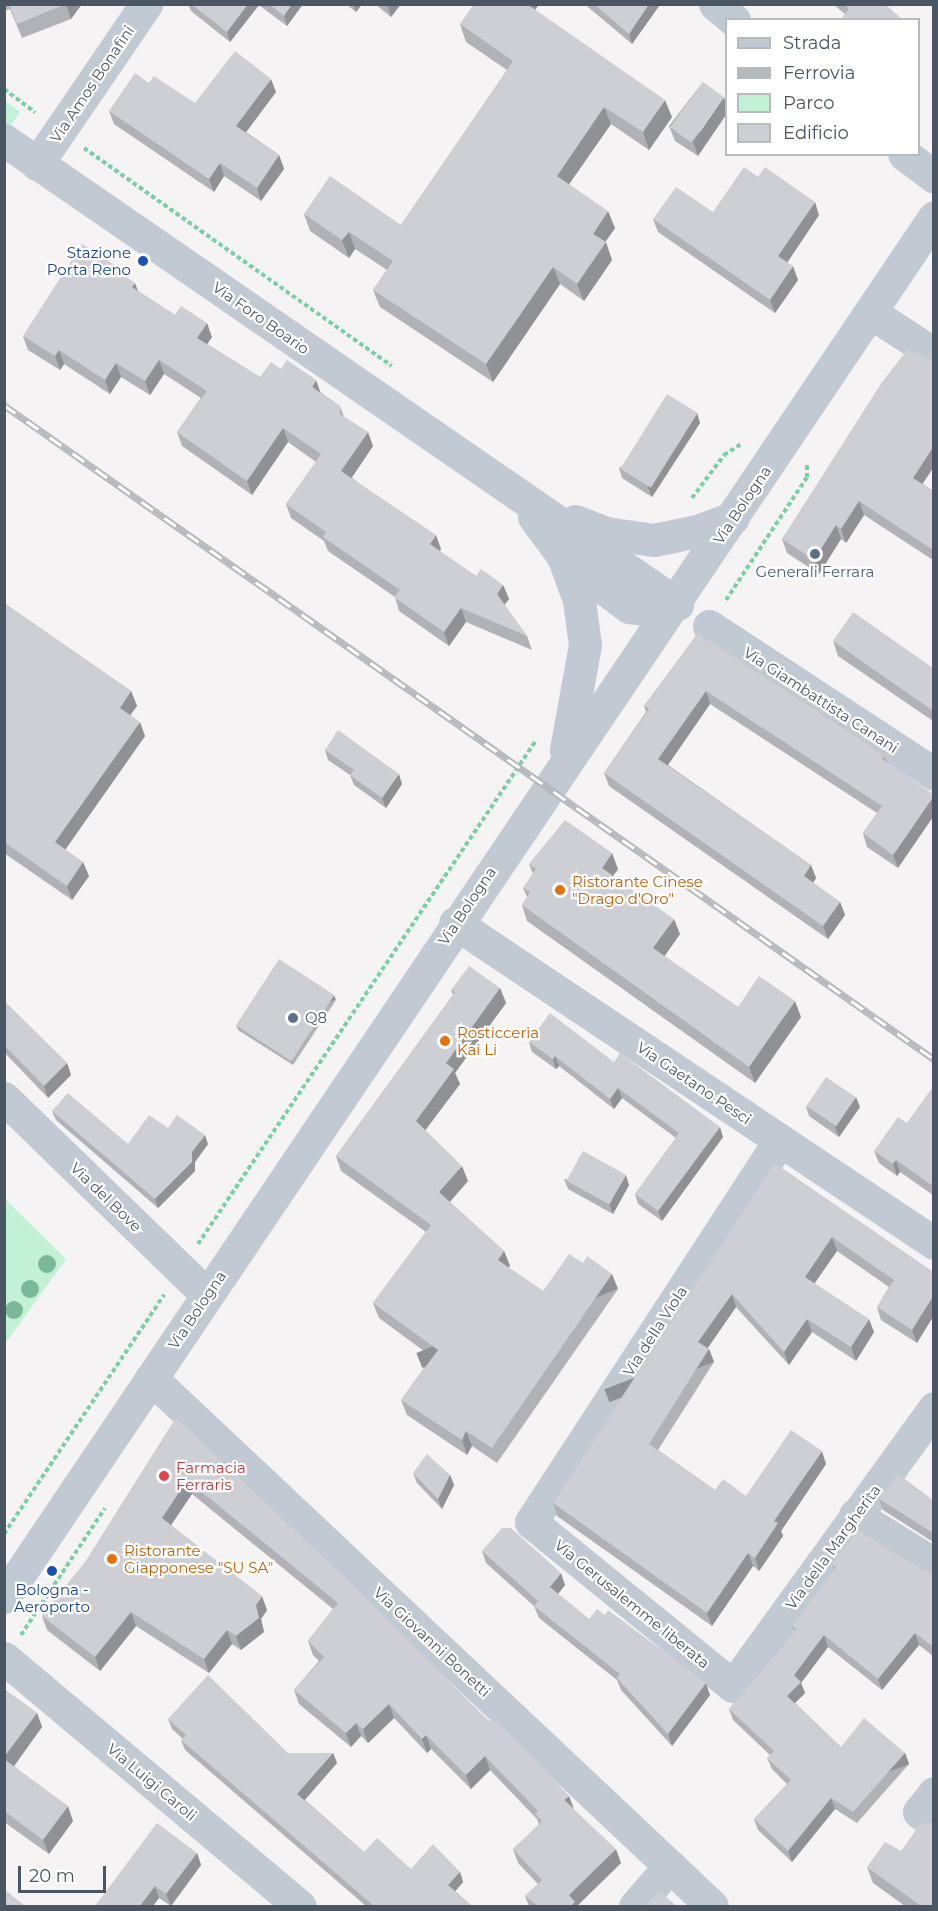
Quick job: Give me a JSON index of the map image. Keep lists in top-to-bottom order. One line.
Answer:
{"streets":{"street":["Via Amos Bonafini","Via Foro Boario","Via Bologna","Via Giambattista Canani","Via Gaetano Pesci","Via del Bove","Via della Viola","Via della Margherita","Via Gerusalemme liberata","Via Giovanni Bonetti","Via Luigi Caroli"]},"crossings":[["Via Amos Bonafini","Via Foro Boario"],["Via Foro Boario","Via Bologna"],["Via Bologna","Via Gaetano Pesci"],["Via Bologna","Via del Bove"],["Via Bologna","Via Giovanni Bonetti"],["Via Gaetano Pesci","Via della Viola"],["Via della Viola","Via Gerusalemme liberata"],["Via della Margherita","Via Gerusalemme liberata"]],"places":["Stazione Porta Reno","Generali Ferrara","Ristorante Cinese \"Drago d'Oro\"","Q8","Rosticceria Kai Li","Farmacia Ferraris","Ristorante Giapponese \"SU SA\"","Bologna - Aeroporto"],"legend":["Strada","Ferrovia","Parco","Edificio"],"scale_bar":"20 m"}
